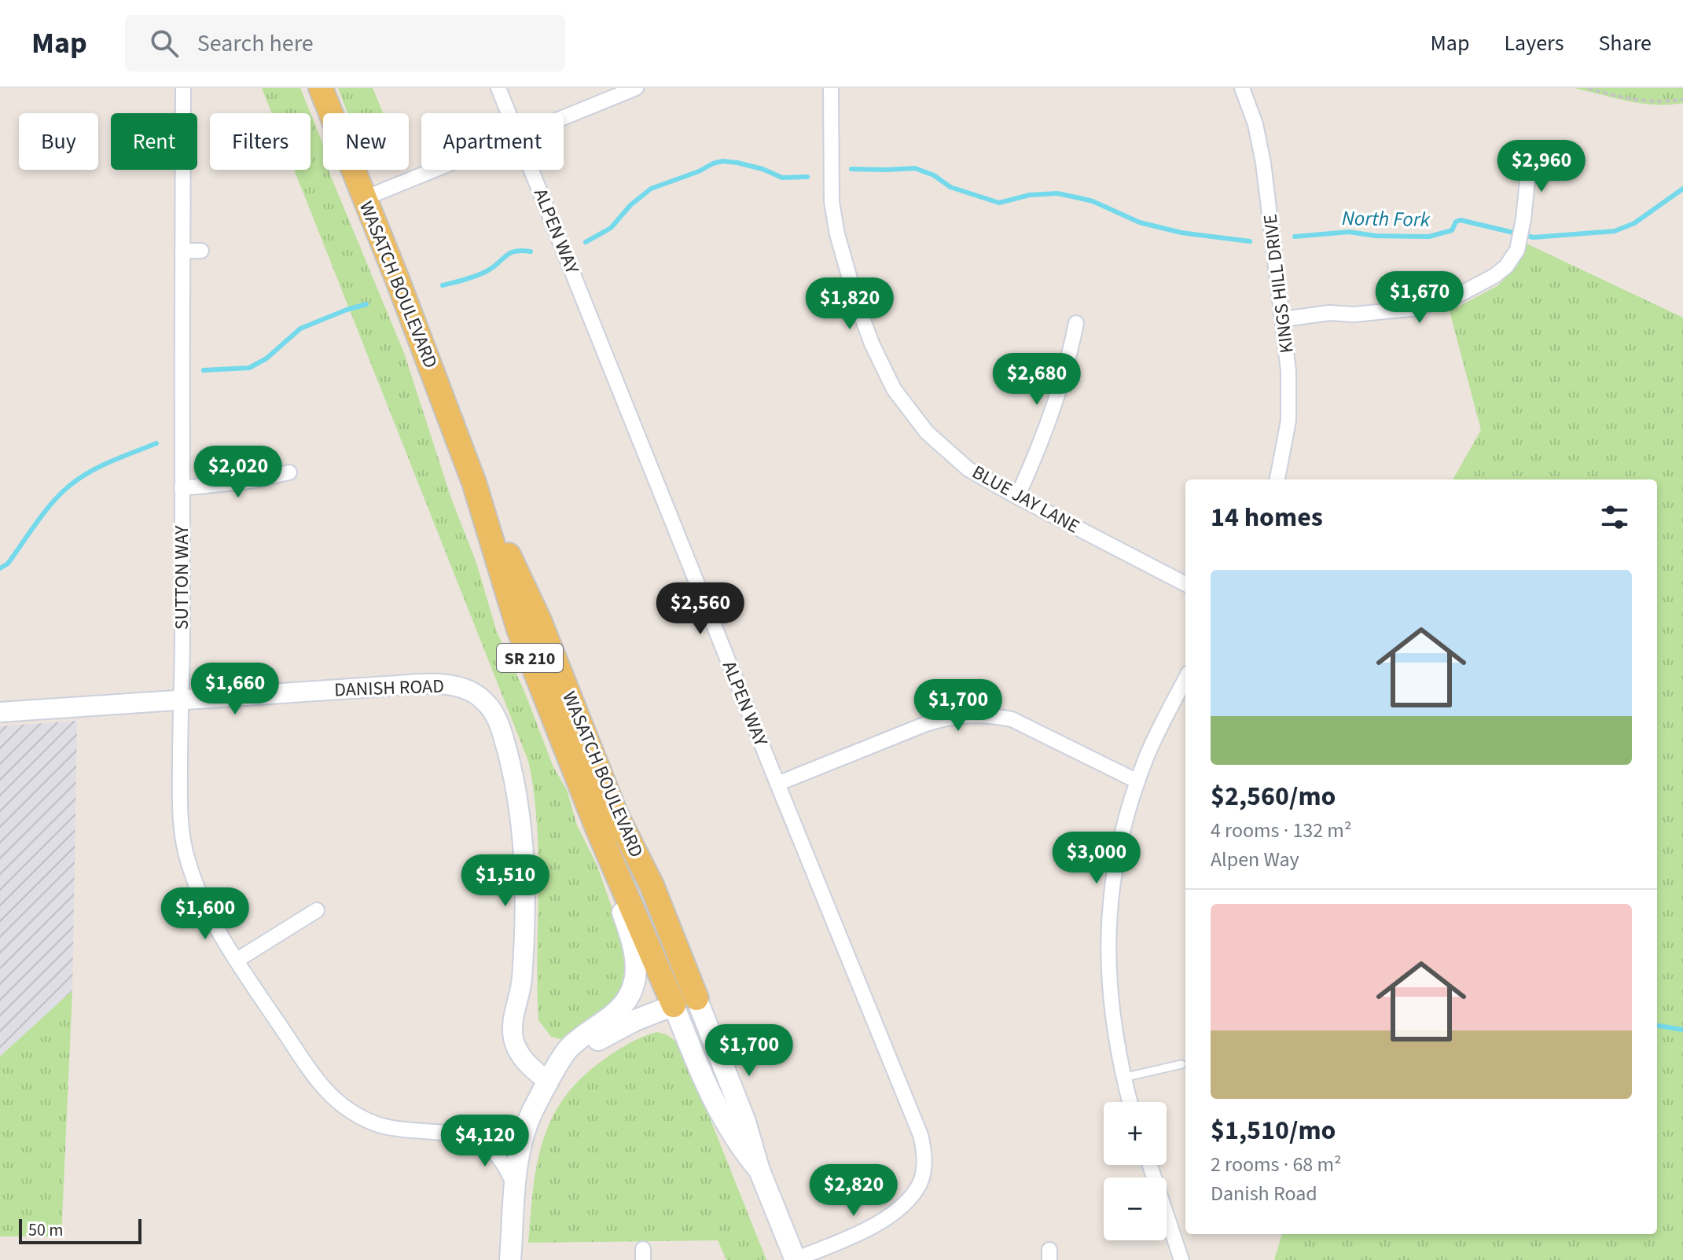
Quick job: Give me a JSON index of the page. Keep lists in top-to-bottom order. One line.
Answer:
{"streets":{"main road":["WASATCH BOULEVARD","SR 210"],"street":["ALPEN WAY","KINGS HILL DRIVE","BLUE JAY LANE","SUTTON WAY","DANISH ROAD"]},"crossings":[["ALPEN WAY","SR 210"],["WASATCH BOULEVARD","SUTTON WAY"],["WASATCH BOULEVARD","SR 210"],["WASATCH BOULEVARD","DANISH ROAD"],["SUTTON WAY","DANISH ROAD"]],"water":["North Fork"],"scale_bar":"50 m","page":{"header":"Map","search":"Search here","nav":["Map","Layers","Share"],"chip":["Buy","Rent","Filters","New","Apartment"],"price":["$2,960","$1,670","$1,820","$2,680","$2,020","$2,560","$1,660","$1,700","$3,000","$1,510","$1,600","$1,700","$4,120","$2,820"],"heading":"14 homes","list":[{"name":"$2,560/mo","note":"4 rooms · 132 m² · Alpen Way"},{"name":"$1,510/mo","note":"2 rooms · 68 m² · Danish Road"}],"map_buttons":["+","−"],"scale":"50 m"}}
